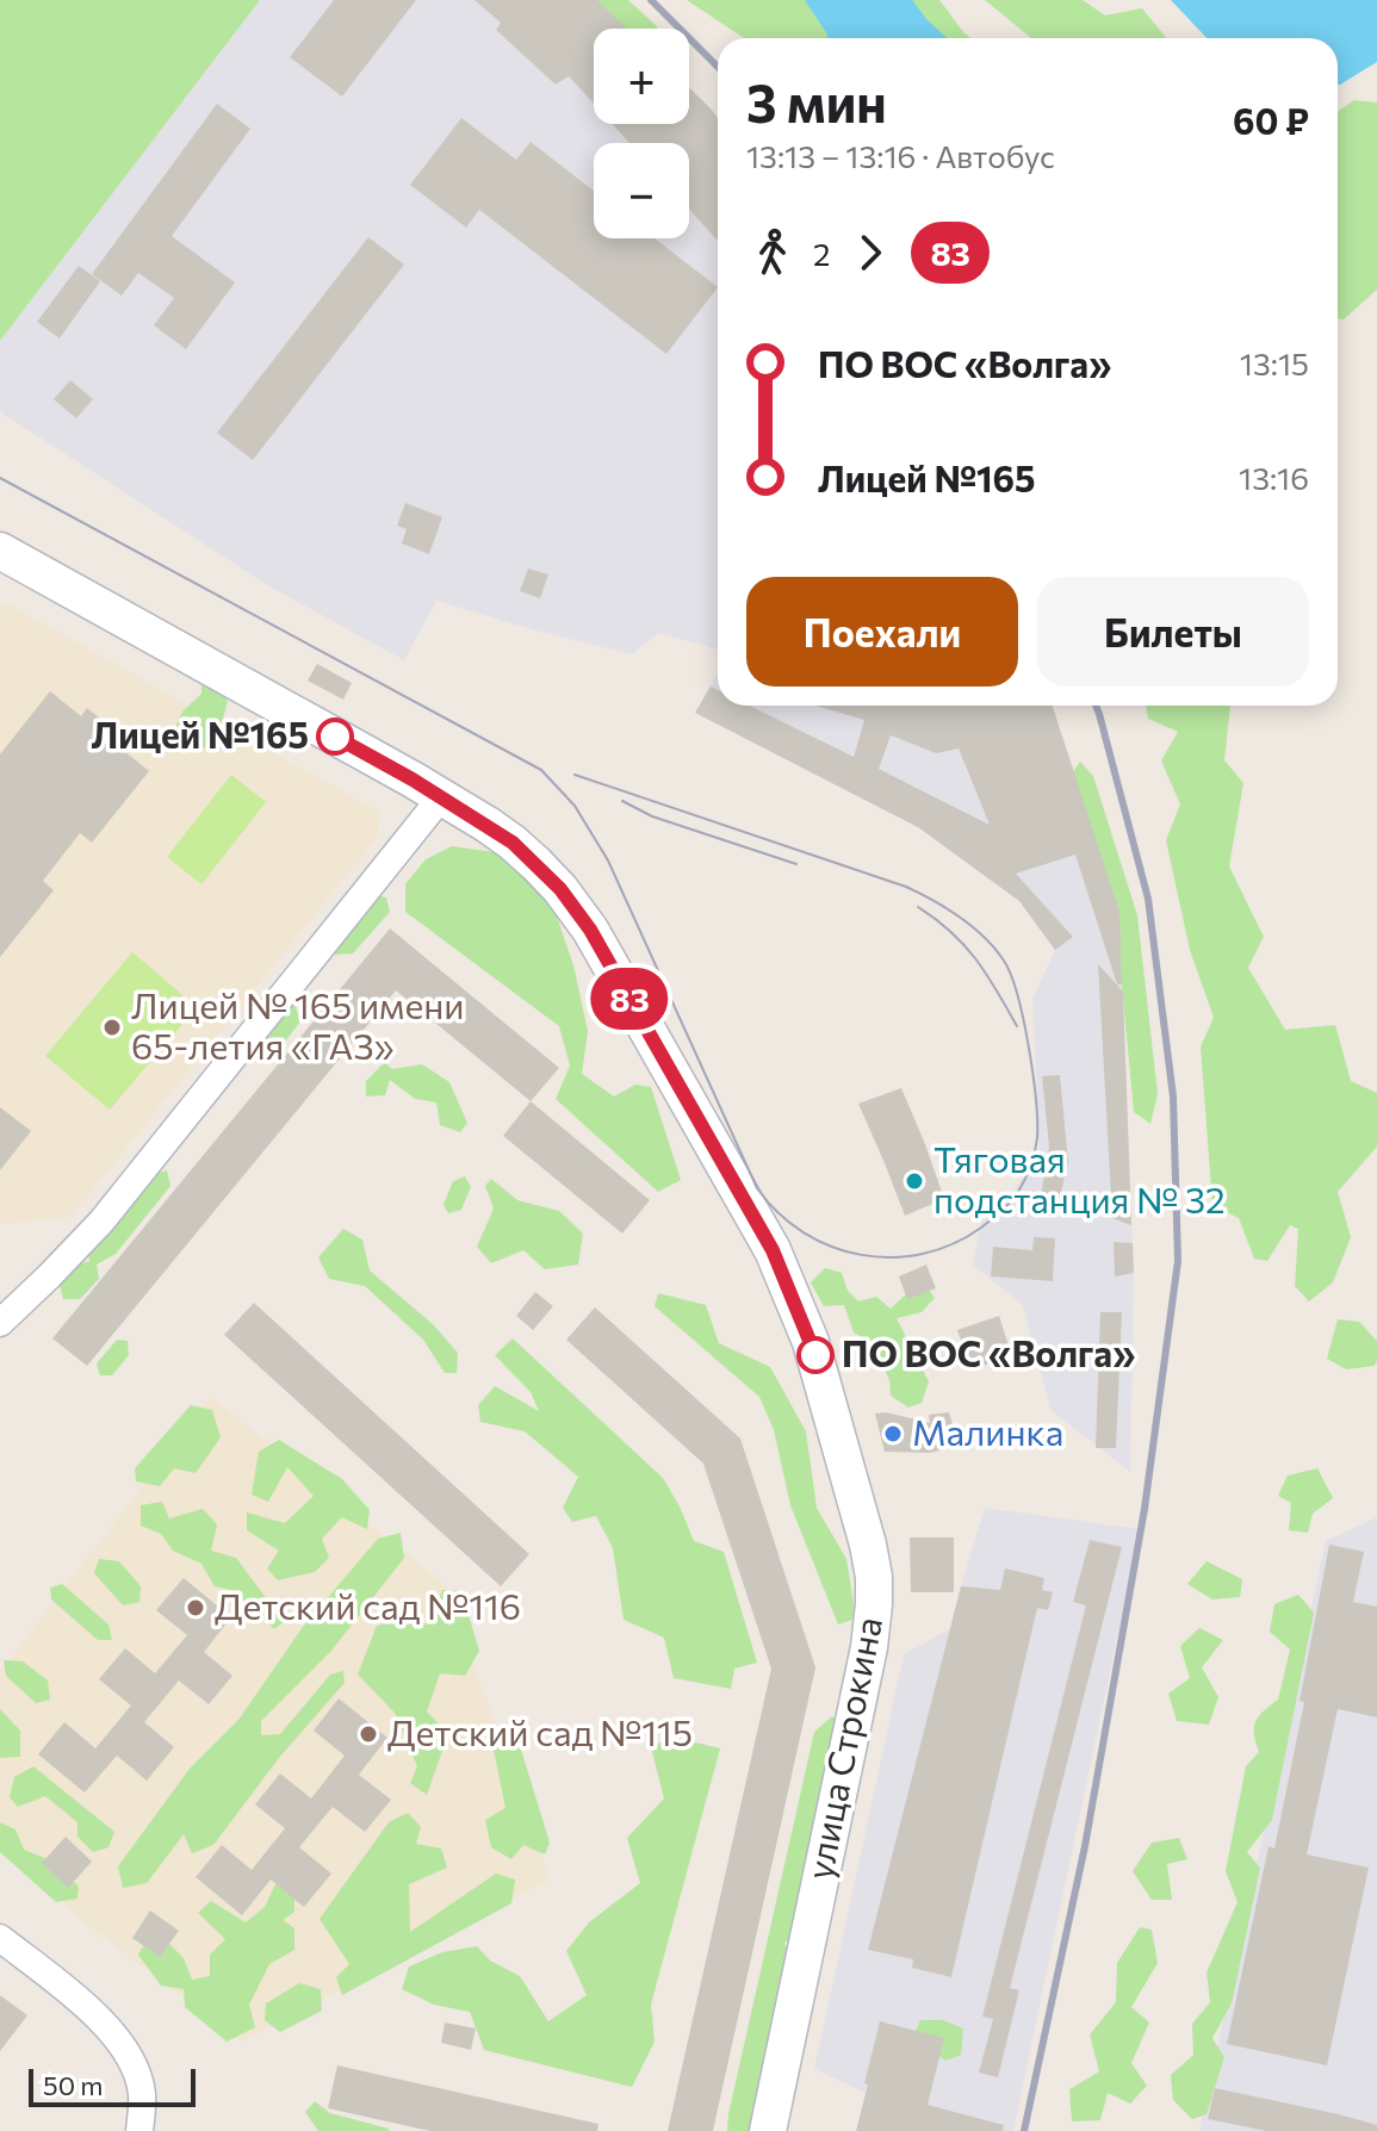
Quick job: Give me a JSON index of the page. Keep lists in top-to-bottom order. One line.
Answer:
{"streets":{"street":["улица Строкина"]},"places":["Лицей №165","Лицей № 165 имени 65-летия «ГАЗ»","Тяговая подстанция № 32","ПО ВОС «Волга»","Малинка","Детский сад №116","Детский сад №115"],"lines":["bus line 83"],"scale_bar":"50 m","page":{"on_map":"83","map_buttons":["+","−"],"heading":["3 мин","13:13 – 13:16 · Автобус","60 ₽"],"legs":["2","83"],"list":[{"name":"ПО ВОС «Волга»","value":"13:15"},{"name":"Лицей №165","value":"13:16"}],"buttons":["Поехали","Билеты"],"scale":"50 m"}}
